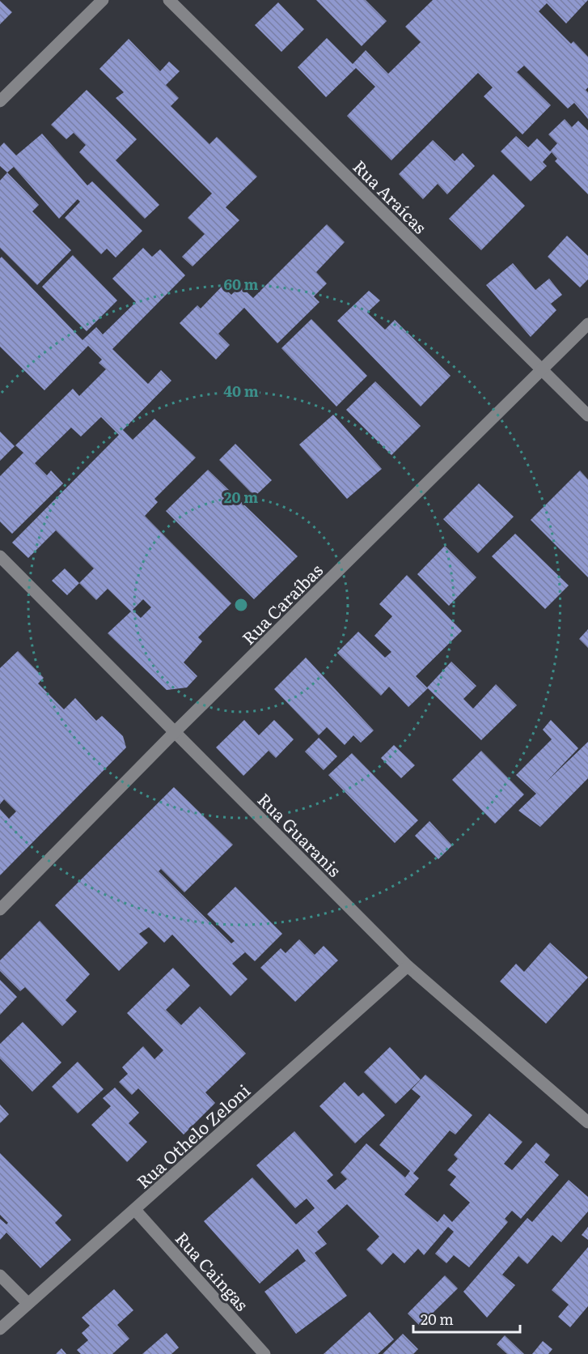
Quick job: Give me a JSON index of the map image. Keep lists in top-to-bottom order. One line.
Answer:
{"streets":{"street":["Rua Araícas","Rua Caraíbas","Rua Guaranis","Rua Othelo Zeloni","Rua Caingas"]},"crossings":[["Rua Araícas","Rua Caraíbas"],["Rua Caraíbas","Rua Guaranis"],["Rua Guaranis","Rua Othelo Zeloni"],["Rua Othelo Zeloni","Rua Caingas"]],"scale_bar":"20 m","rings":["60 m","40 m","20 m"]}
